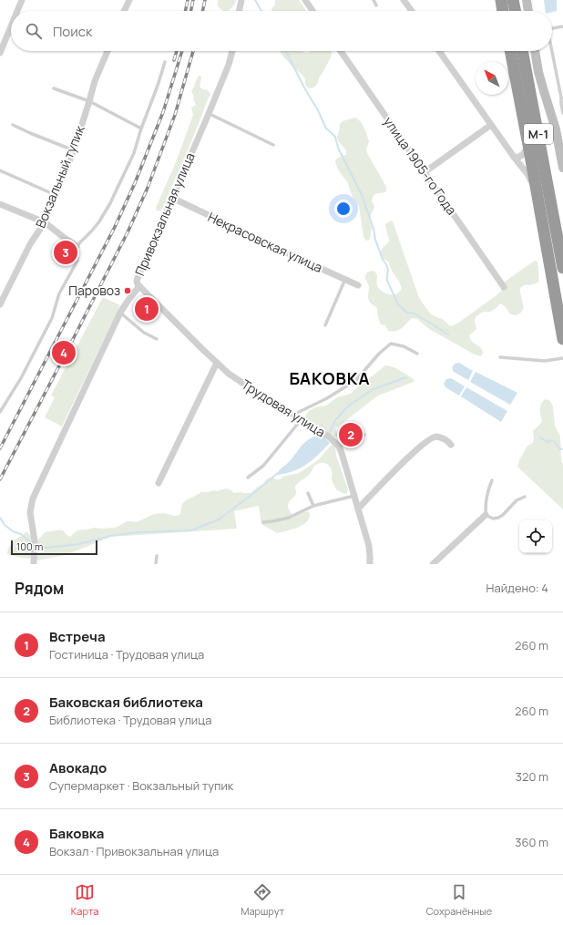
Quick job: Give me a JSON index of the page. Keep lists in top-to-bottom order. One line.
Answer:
{"streets":{"highway":["М-1"],"street":["улица 1905-го Года","Вокзальный тупик","Привокзальная улица","Некрасовская улица","Трудовая улица"]},"crossings":[["Привокзальная улица","Некрасовская улица"],["Привокзальная улица","Трудовая улица"]],"districts":["БАКОВКА"],"places":["Паровоз"],"scale_bar":"100 m","north":"top left","page":{"search":"Поиск","pins":["3","1","4","2"],"scale":"100 m","heading":["Рядом","Найдено: 4"],"list":[{"mark":"1","name":"Встреча","note":"Гостиница · Трудовая улица","value":"260 m"},{"mark":"2","name":"Баковская библиотека","note":"Библиотека · Трудовая улица","value":"260 m"},{"mark":"3","name":"Авокадо","note":"Супермаркет · Вокзальный тупик","value":"320 m"},{"mark":"4","name":"Баковка","note":"Вокзал · Привокзальная улица","value":"360 m"}],"nav":["Карта","Маршрут","Сохранённые"]}}
